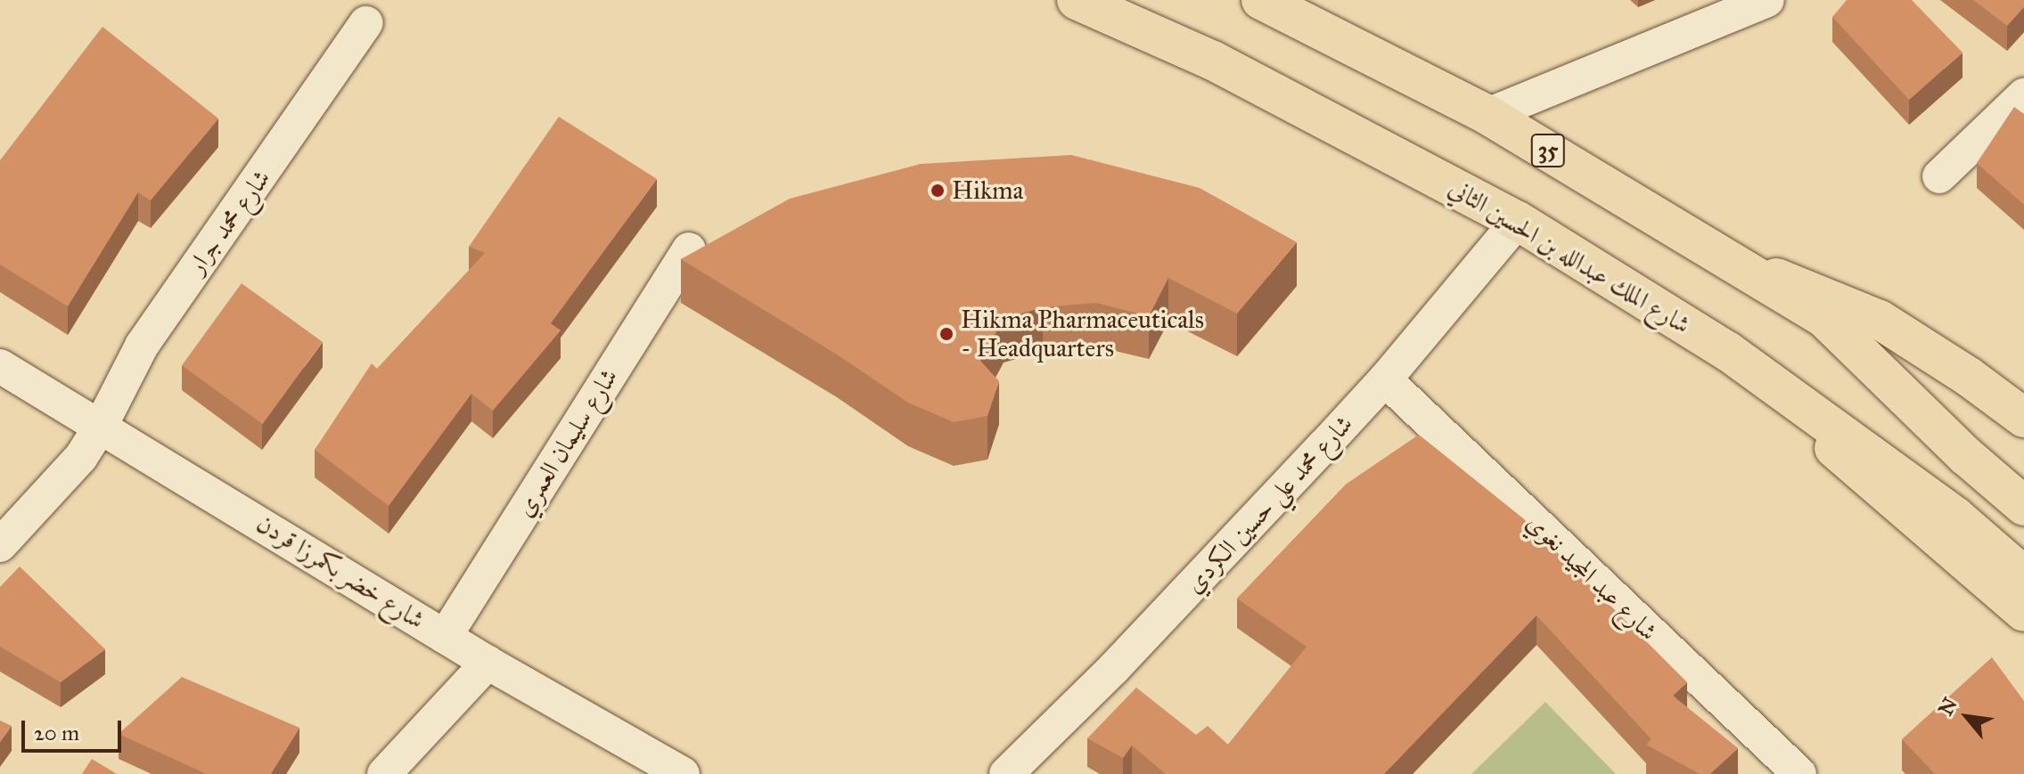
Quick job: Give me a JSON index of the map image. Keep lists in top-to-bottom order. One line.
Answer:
{"streets":{"main road":["35","شارع الملك عبدالله بن الحسين الثاني"],"street":["شارع محمد جرار","شارع سليمان العمري","شارع محمد علي حسين الكردي","شارع خضر بكمرزا قردن","شارع عبد المجيد نغوي"]},"crossings":[["شارع محمد جرار","شارع خضر بكمرزا قردن"],["شارع الملك عبدالله بن الحسين الثاني","شارع محمد علي حسين الكردي"],["شارع سليمان العمري","شارع خضر بكمرزا قردن"],["شارع محمد علي حسين الكردي","شارع عبد المجيد نغوي"]],"places":["Hikma","Hikma Pharmaceuticals - Headquarters"],"scale_bar":"20 m","north":"top left"}
